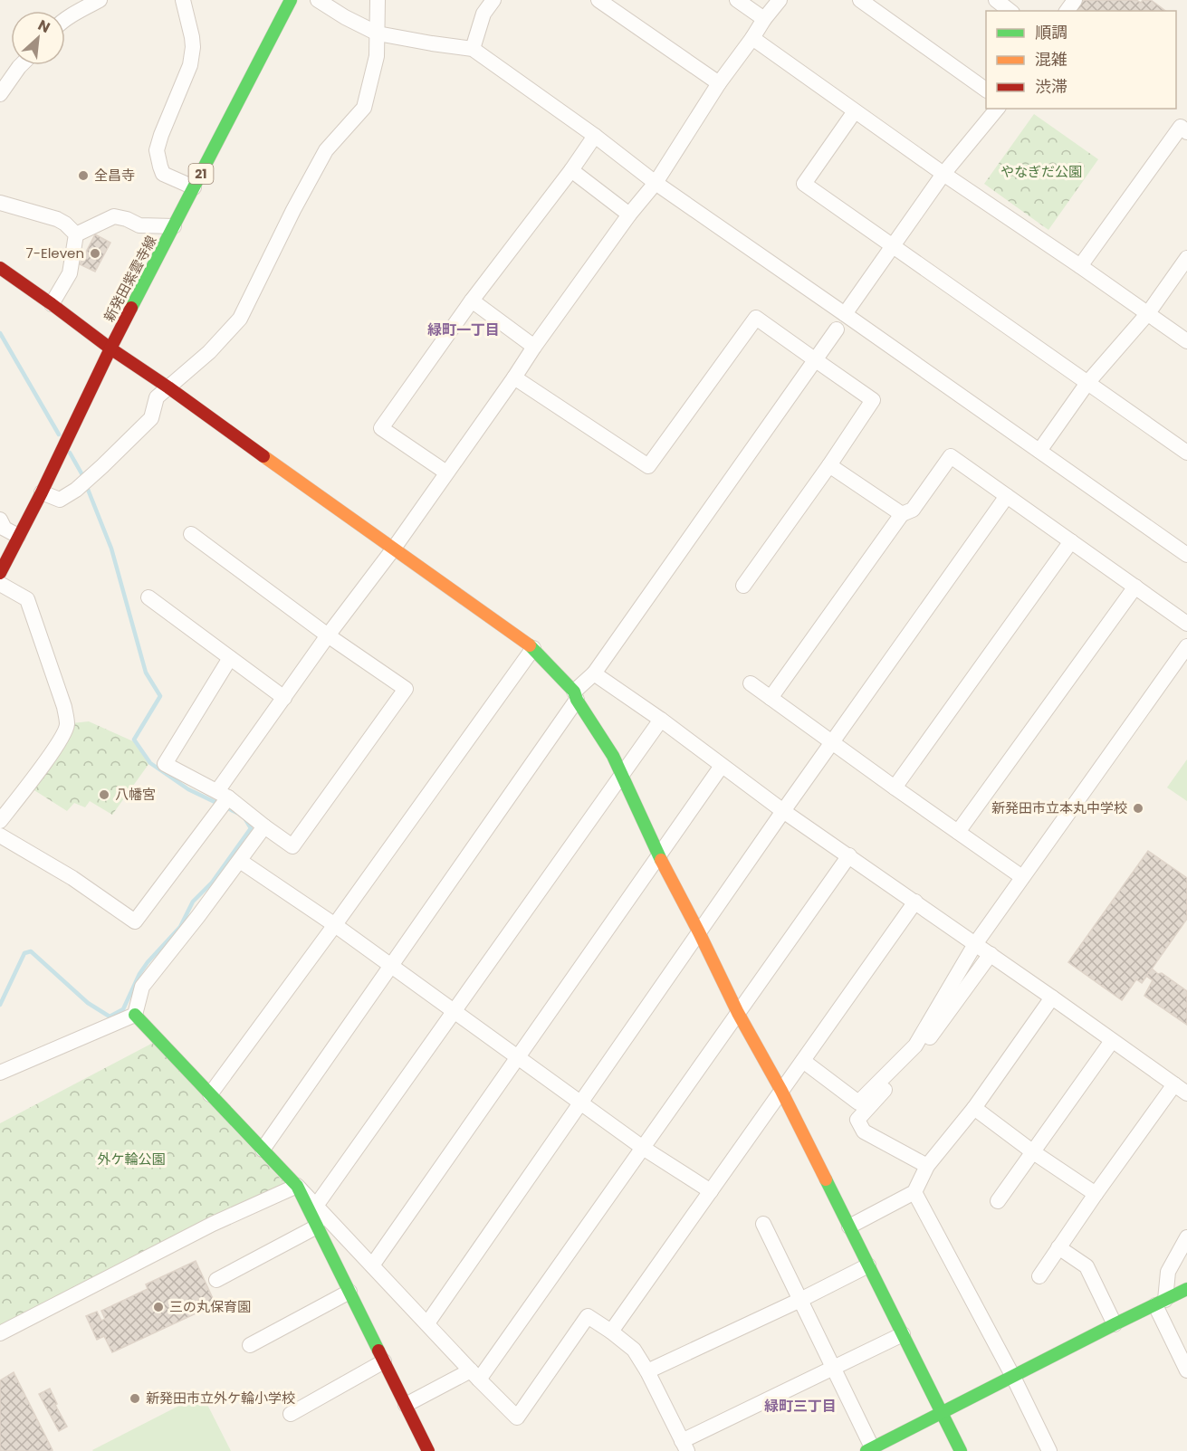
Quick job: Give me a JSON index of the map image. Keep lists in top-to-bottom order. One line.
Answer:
{"streets":{"street":["21","新発田紫雲寺線"]},"districts":["緑町一丁目","緑町三丁目"],"parks":["やなぎだ公園","外ケ輪公園"],"places":["全昌寺","7-Eleven","八幡宮","新発田市立本丸中学校","三の丸保育園","新発田市立外ケ輪小学校"],"legend":["順調","混雑","渋滞"],"north":"top right"}
